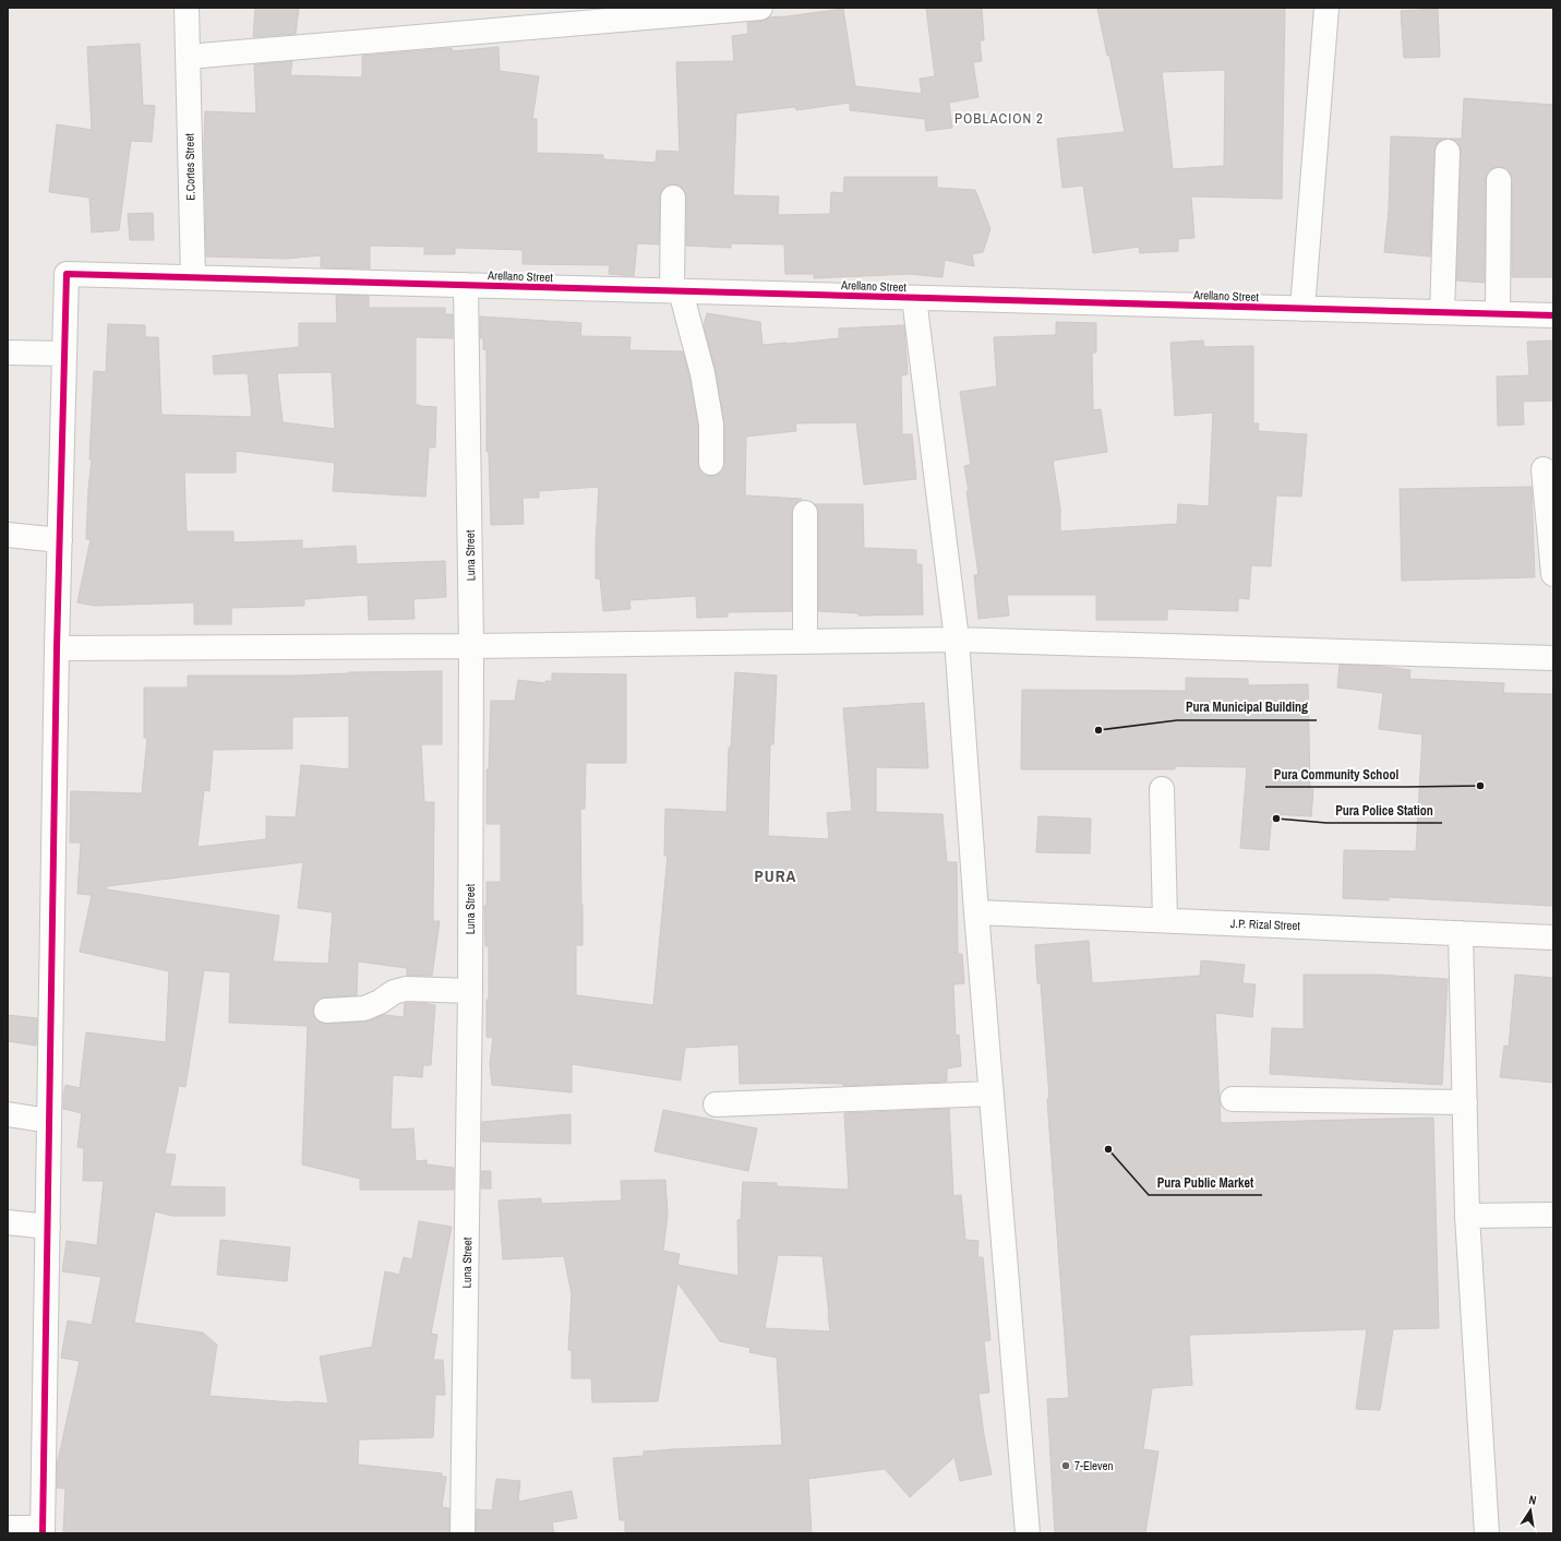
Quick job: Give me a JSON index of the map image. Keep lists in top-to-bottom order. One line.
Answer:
{"streets":{"street":["E.Cortes Street","Arellano Street","Luna Street","J.P. Rizal Street"]},"crossings":[["E.Cortes Street","Arellano Street"],["Arellano Street","Luna Street"]],"districts":["POBLACION 2","PURA"],"places":["Pura Municipal Building","Pura Community School","Pura Police Station","Pura Public Market","7-Eleven"],"north":"top"}
